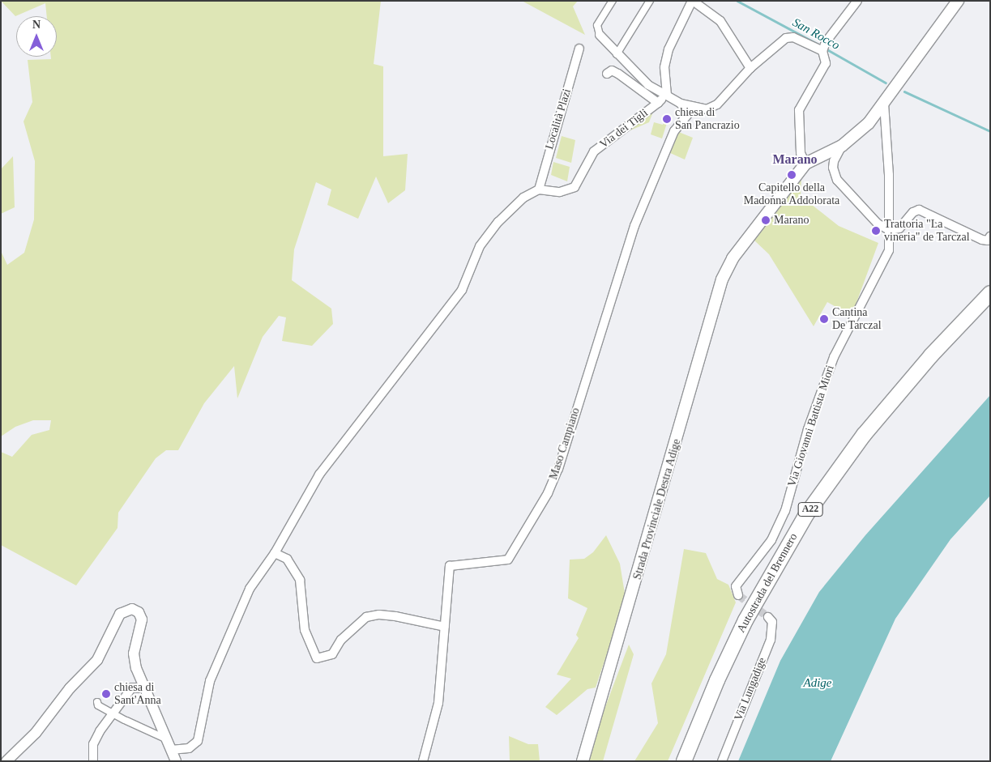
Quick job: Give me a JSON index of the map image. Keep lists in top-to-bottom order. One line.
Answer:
{"streets":{"highway":["A22","Autostrada del Brennero"],"main road":["Strada Provinciale Destra Adige"],"street":["Località Plazi","Via dei Tigli","Via Giovanni Battista Miori","Maso Campiano","Via Lungadige"]},"crossings":[["Località Plazi","Via dei Tigli"]],"districts":["Marano"],"water":["San Rocco","Adige"],"places":["chiesa di San Pancrazio","Capitello della Madonna Addolorata","Marano","Trattoria \"La vineria\" de Tarczal","Cantina De Tarczal","chiesa di Sant'Anna"],"north":"top"}
